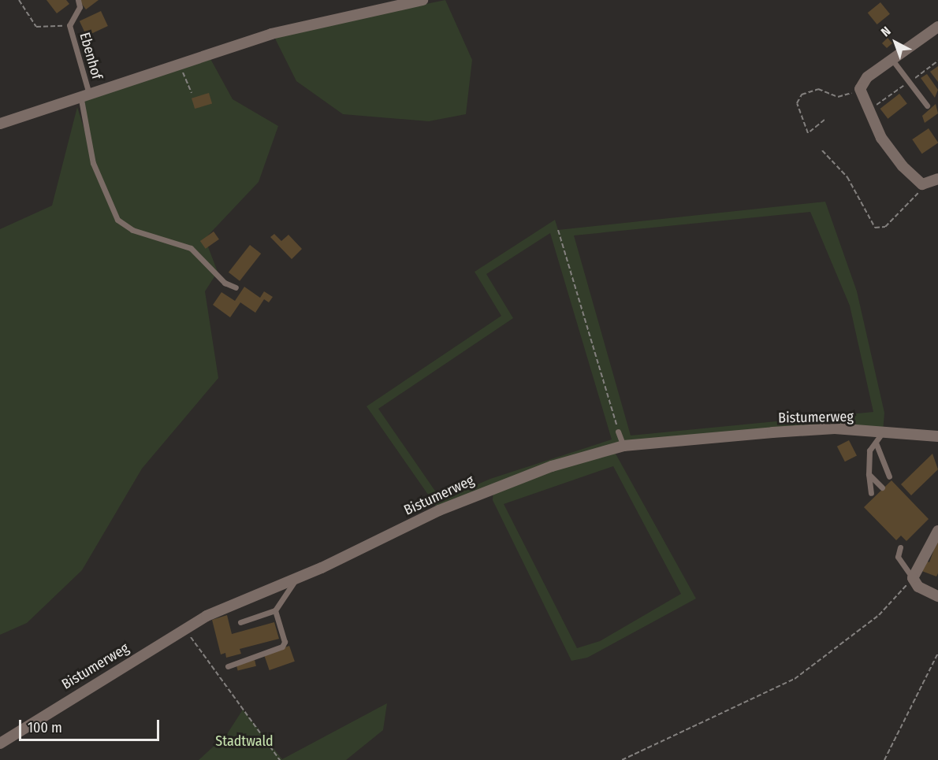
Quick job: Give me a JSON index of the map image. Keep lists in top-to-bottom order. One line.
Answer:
{"streets":{"street":["Bistumerweg"],"lane":["Ebenhof"]},"parks":["Stadtwald"],"scale_bar":"100 m","north":"top left"}
